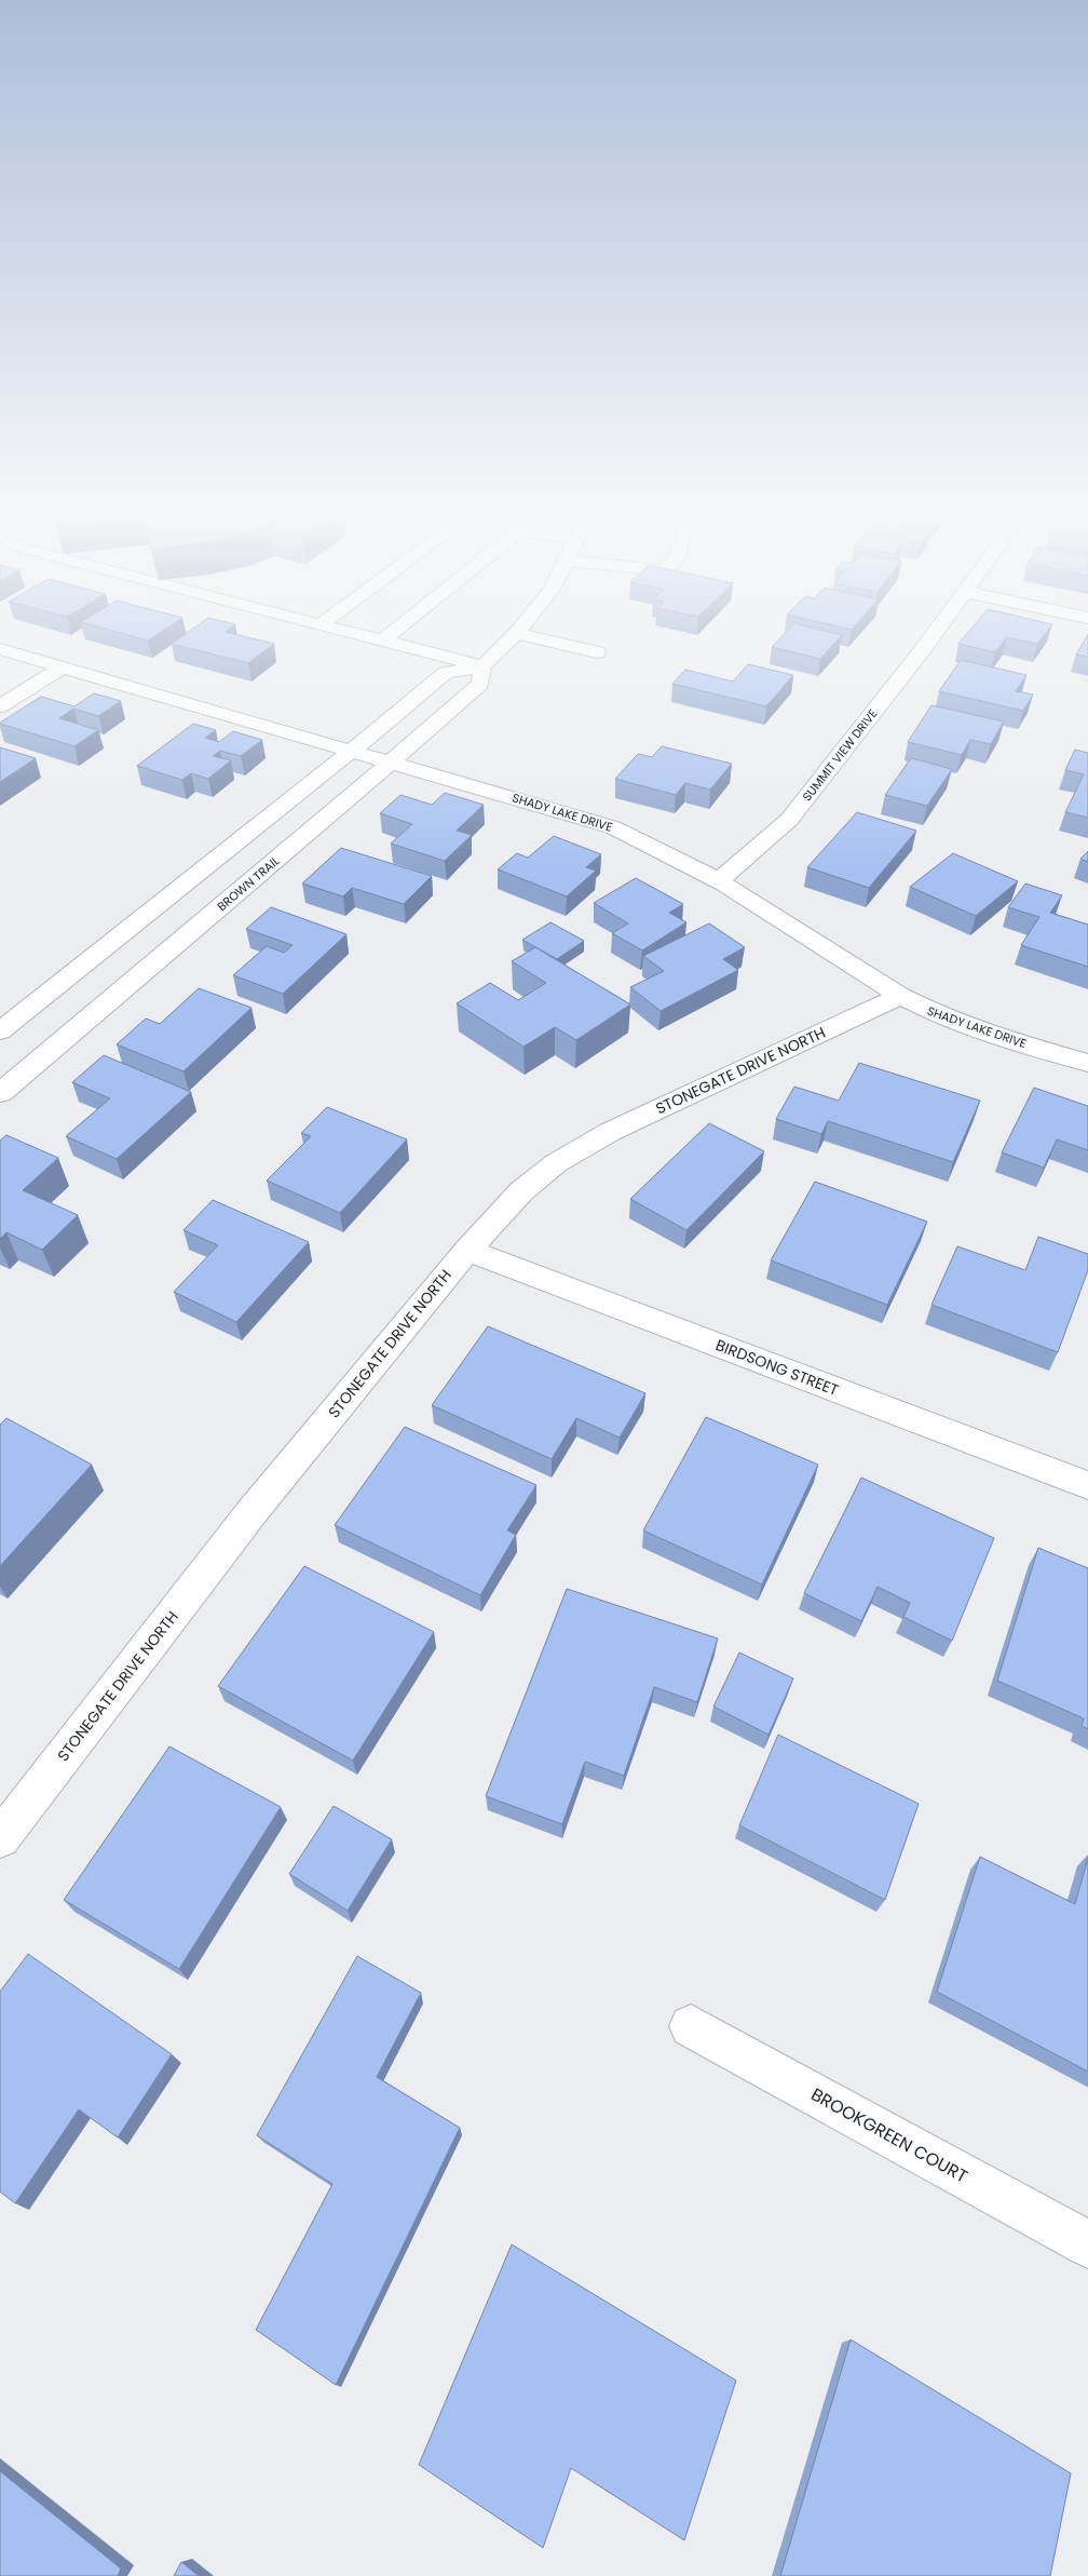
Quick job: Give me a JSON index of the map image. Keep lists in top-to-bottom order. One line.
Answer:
{"streets":{"street":["SUMMIT VIEW DRIVE","SHADY LAKE DRIVE","BROWN TRAIL","STONEGATE DRIVE NORTH","BIRDSONG STREET","BROOKGREEN COURT"]},"crossings":[["SUMMIT VIEW DRIVE","SHADY LAKE DRIVE"],["SHADY LAKE DRIVE","BROWN TRAIL"],["SHADY LAKE DRIVE","STONEGATE DRIVE NORTH"],["STONEGATE DRIVE NORTH","BIRDSONG STREET"]]}
